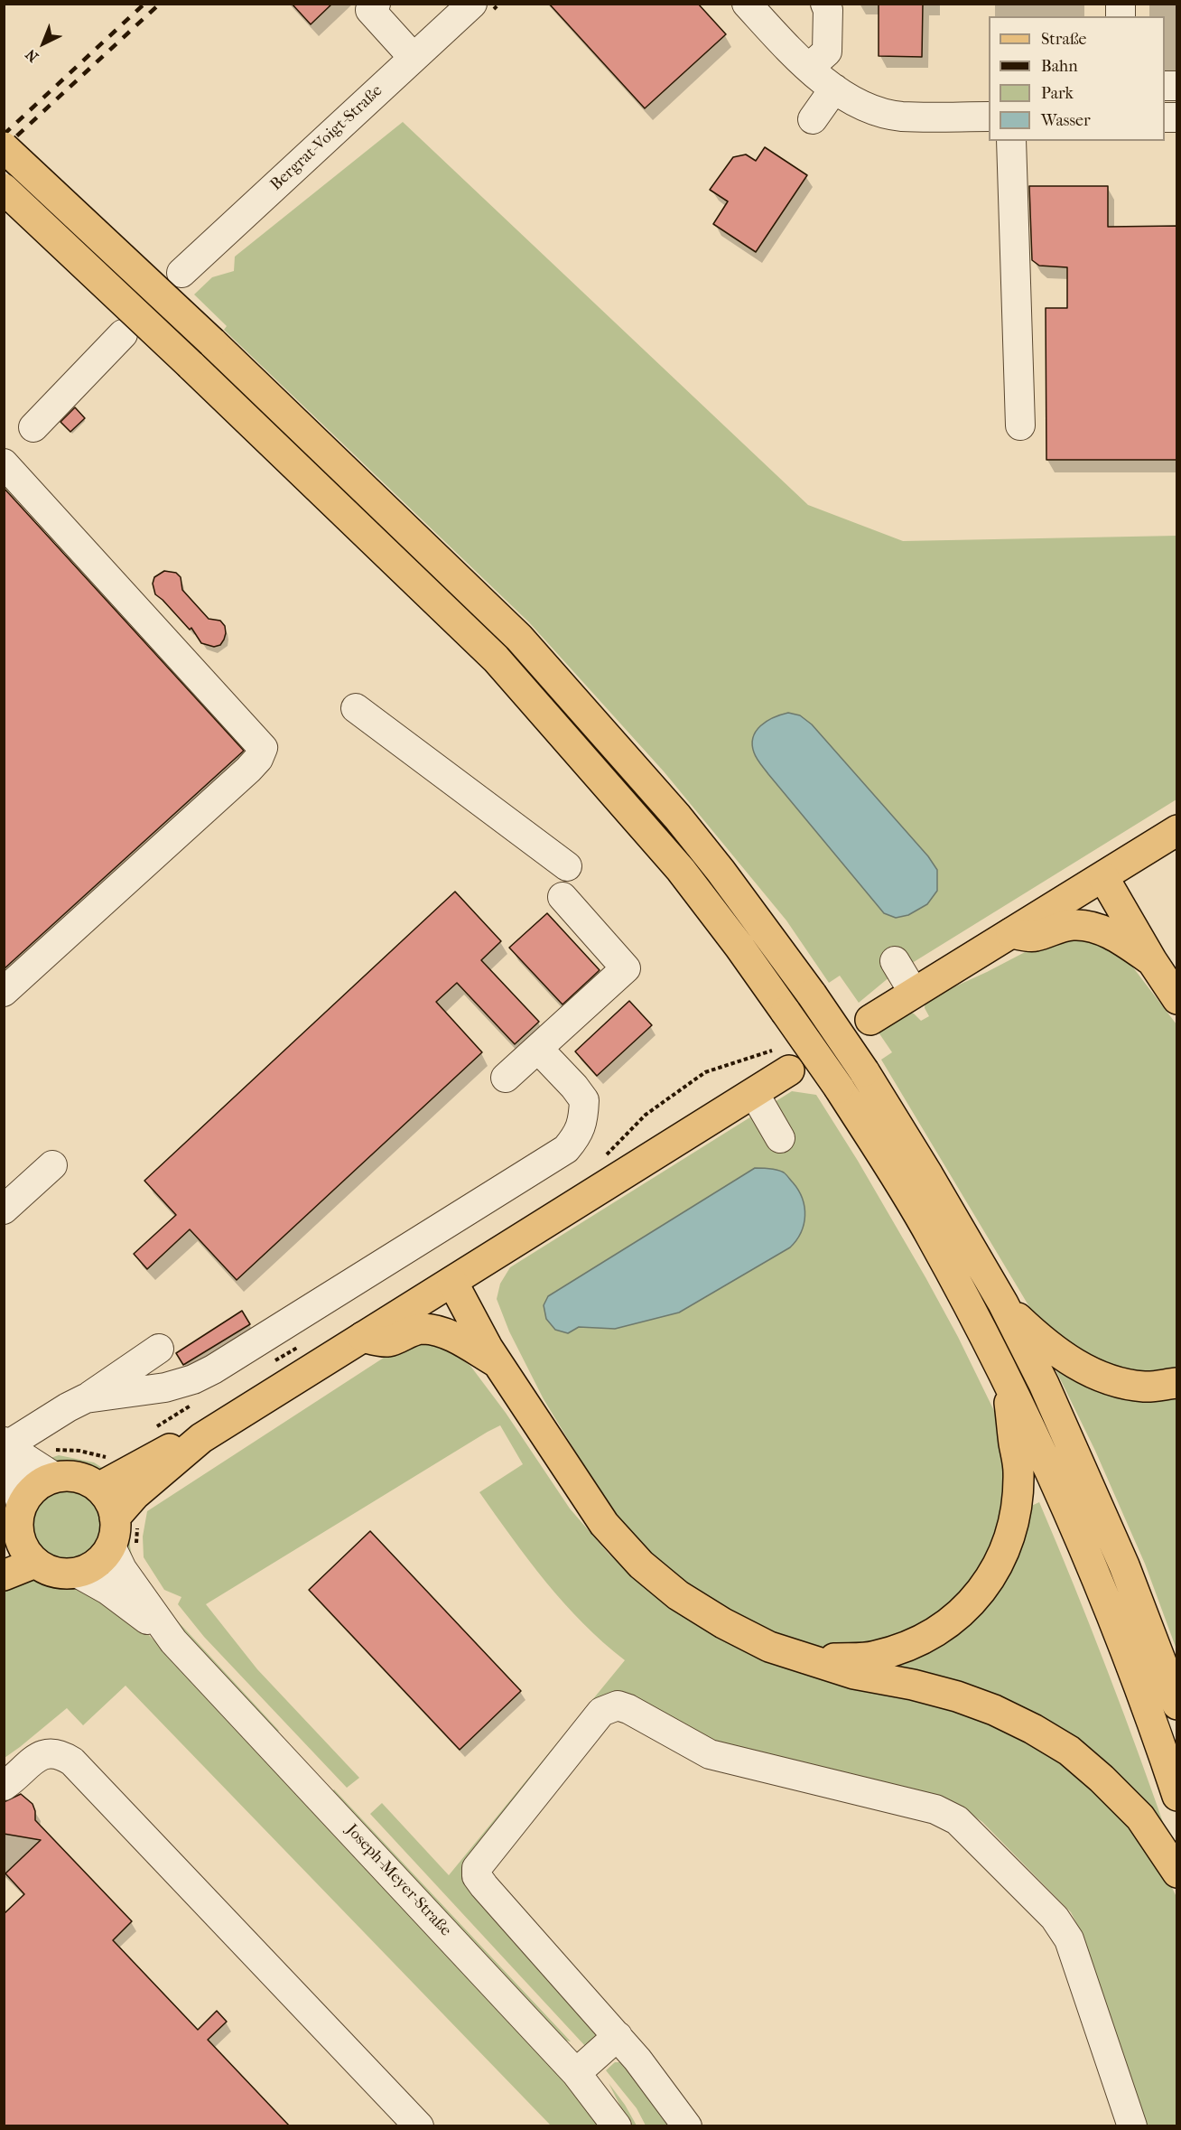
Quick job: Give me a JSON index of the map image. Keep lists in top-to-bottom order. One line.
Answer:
{"streets":{"street":["Bergrat-Voigt-Straße","Joseph-Meyer-Straße"]},"legend":["Straße","Bahn","Park","Wasser"],"north":"bottom left"}
